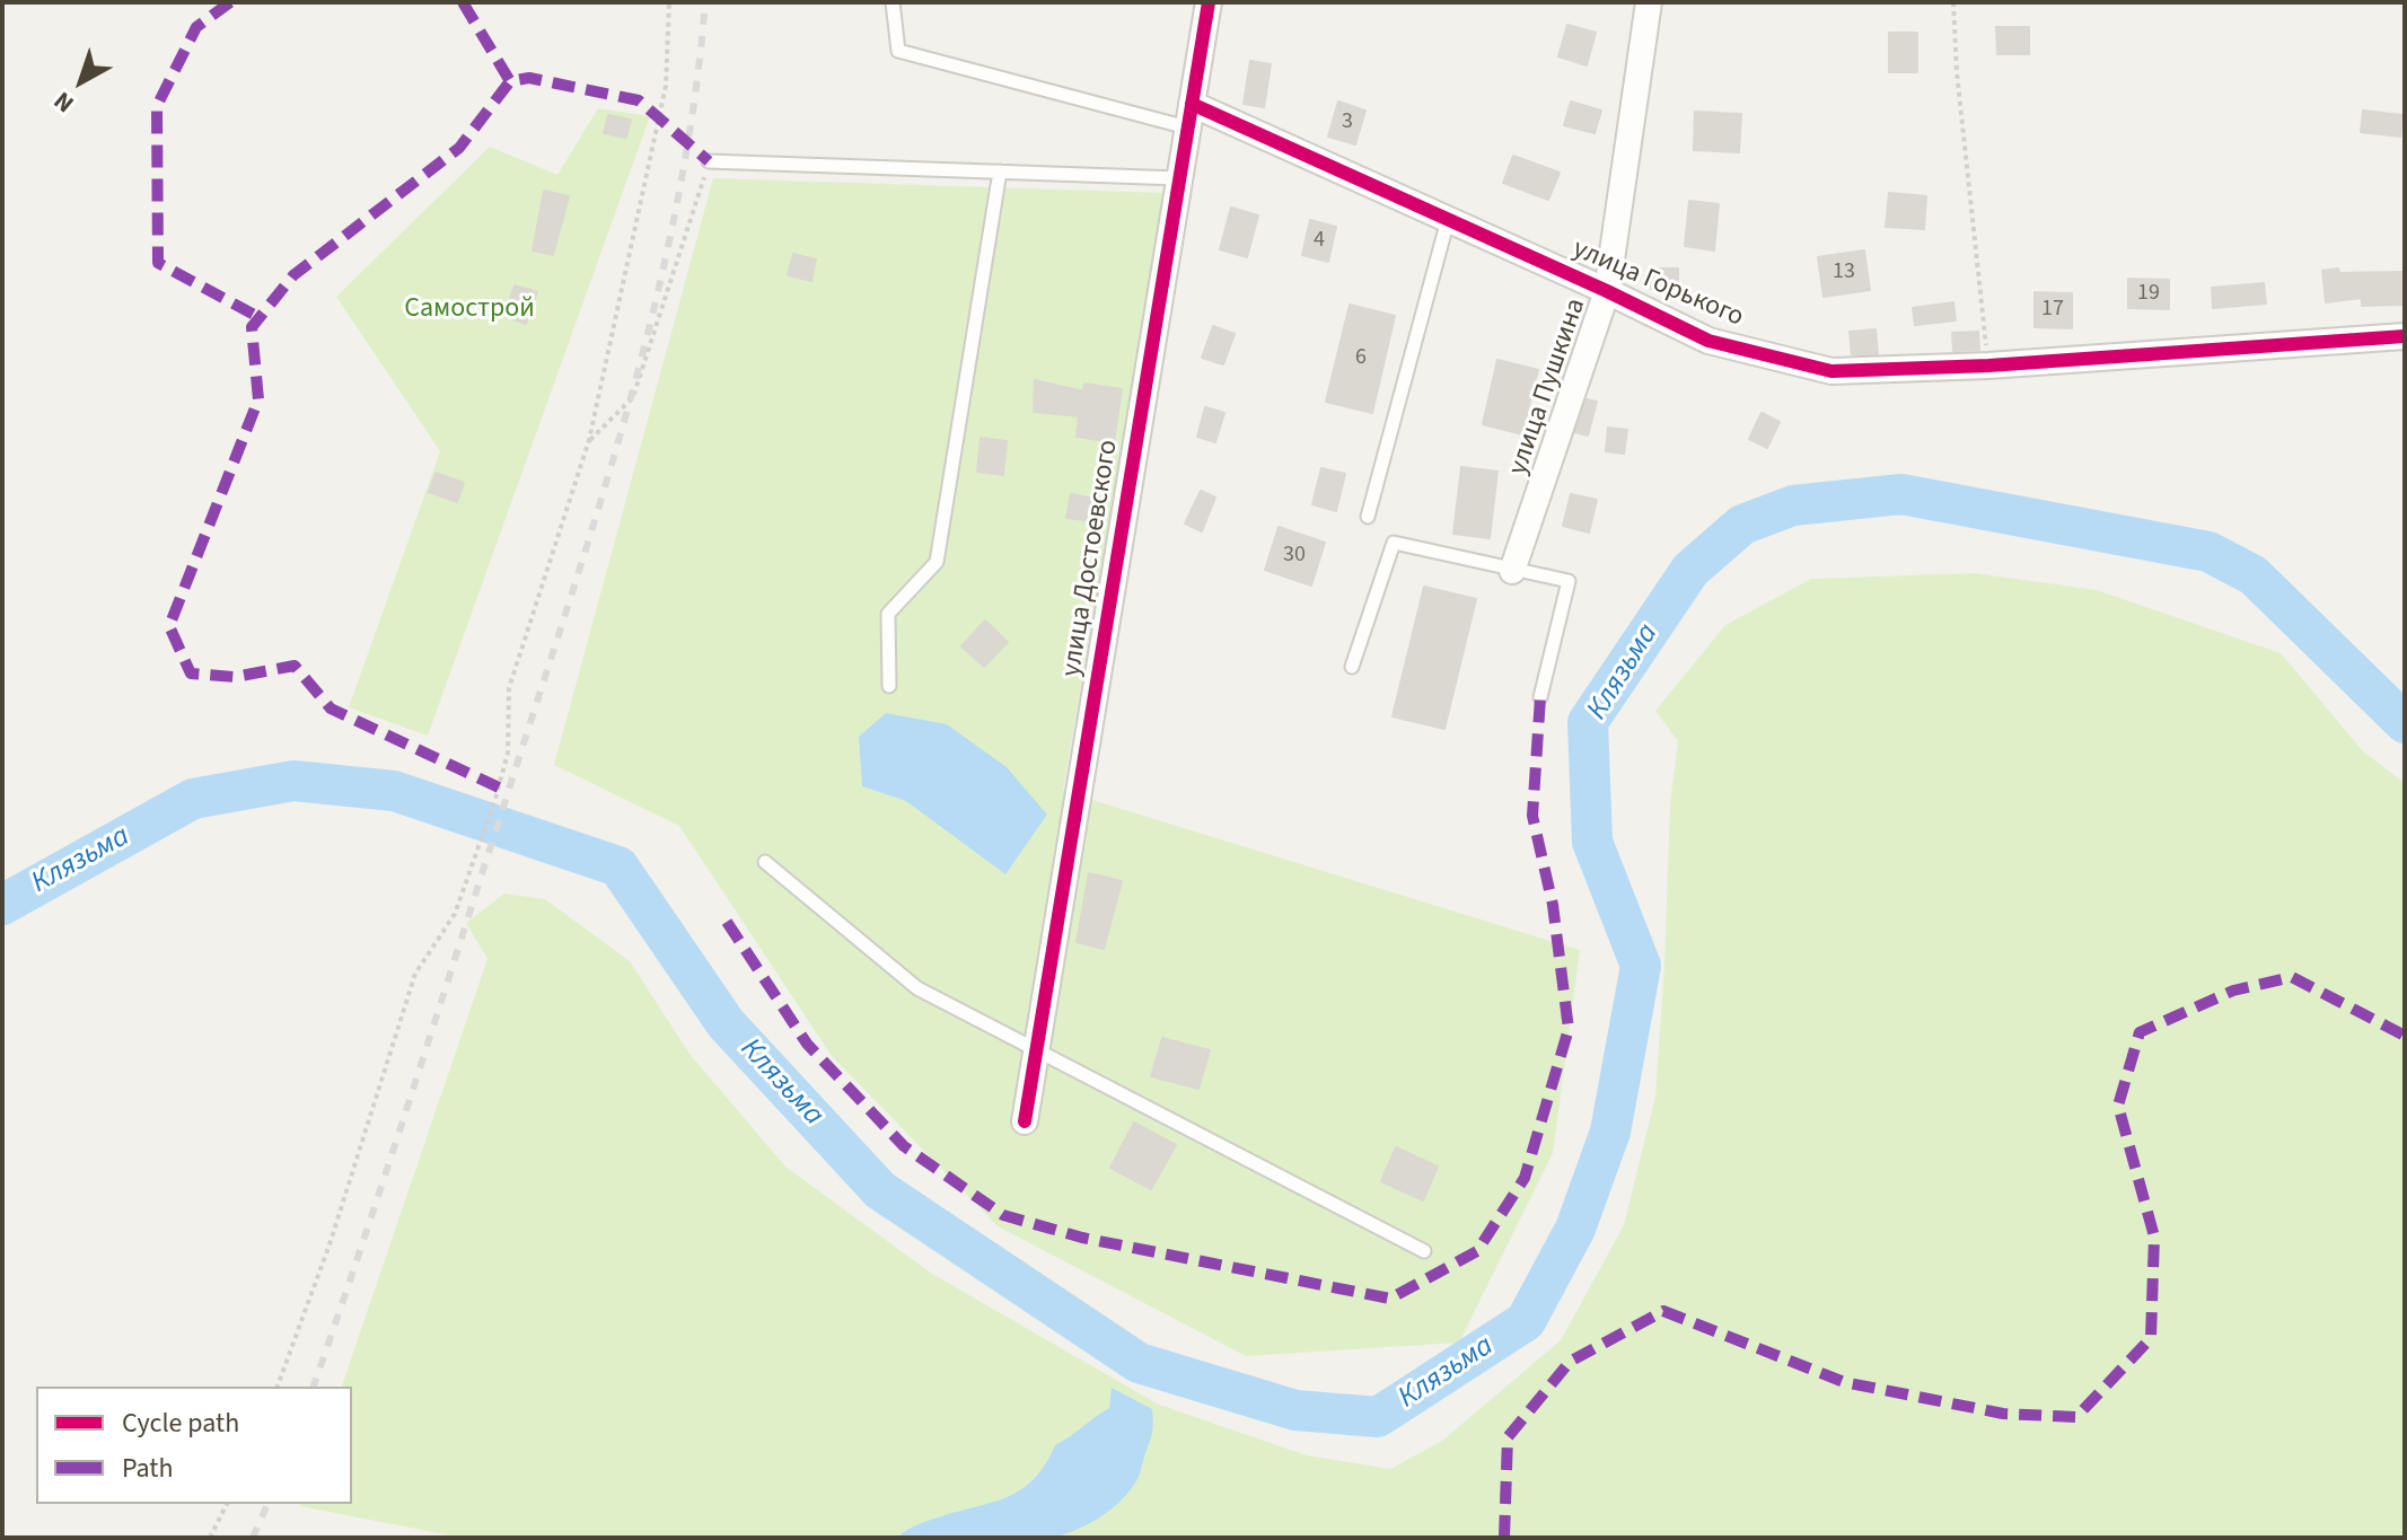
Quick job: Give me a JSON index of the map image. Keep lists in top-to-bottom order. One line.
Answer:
{"streets":{"street":["улица Горького","улица Пушкина","улица Достоевского"]},"crossings":[["улица Горького","улица Пушкина"],["улица Горького","улица Достоевского"]],"water":["Клязьма"],"parks":["Самострой"],"house_numbers":["3","4","13","19","17","6","30"],"legend":["Cycle path","Path"],"north":"bottom left"}
